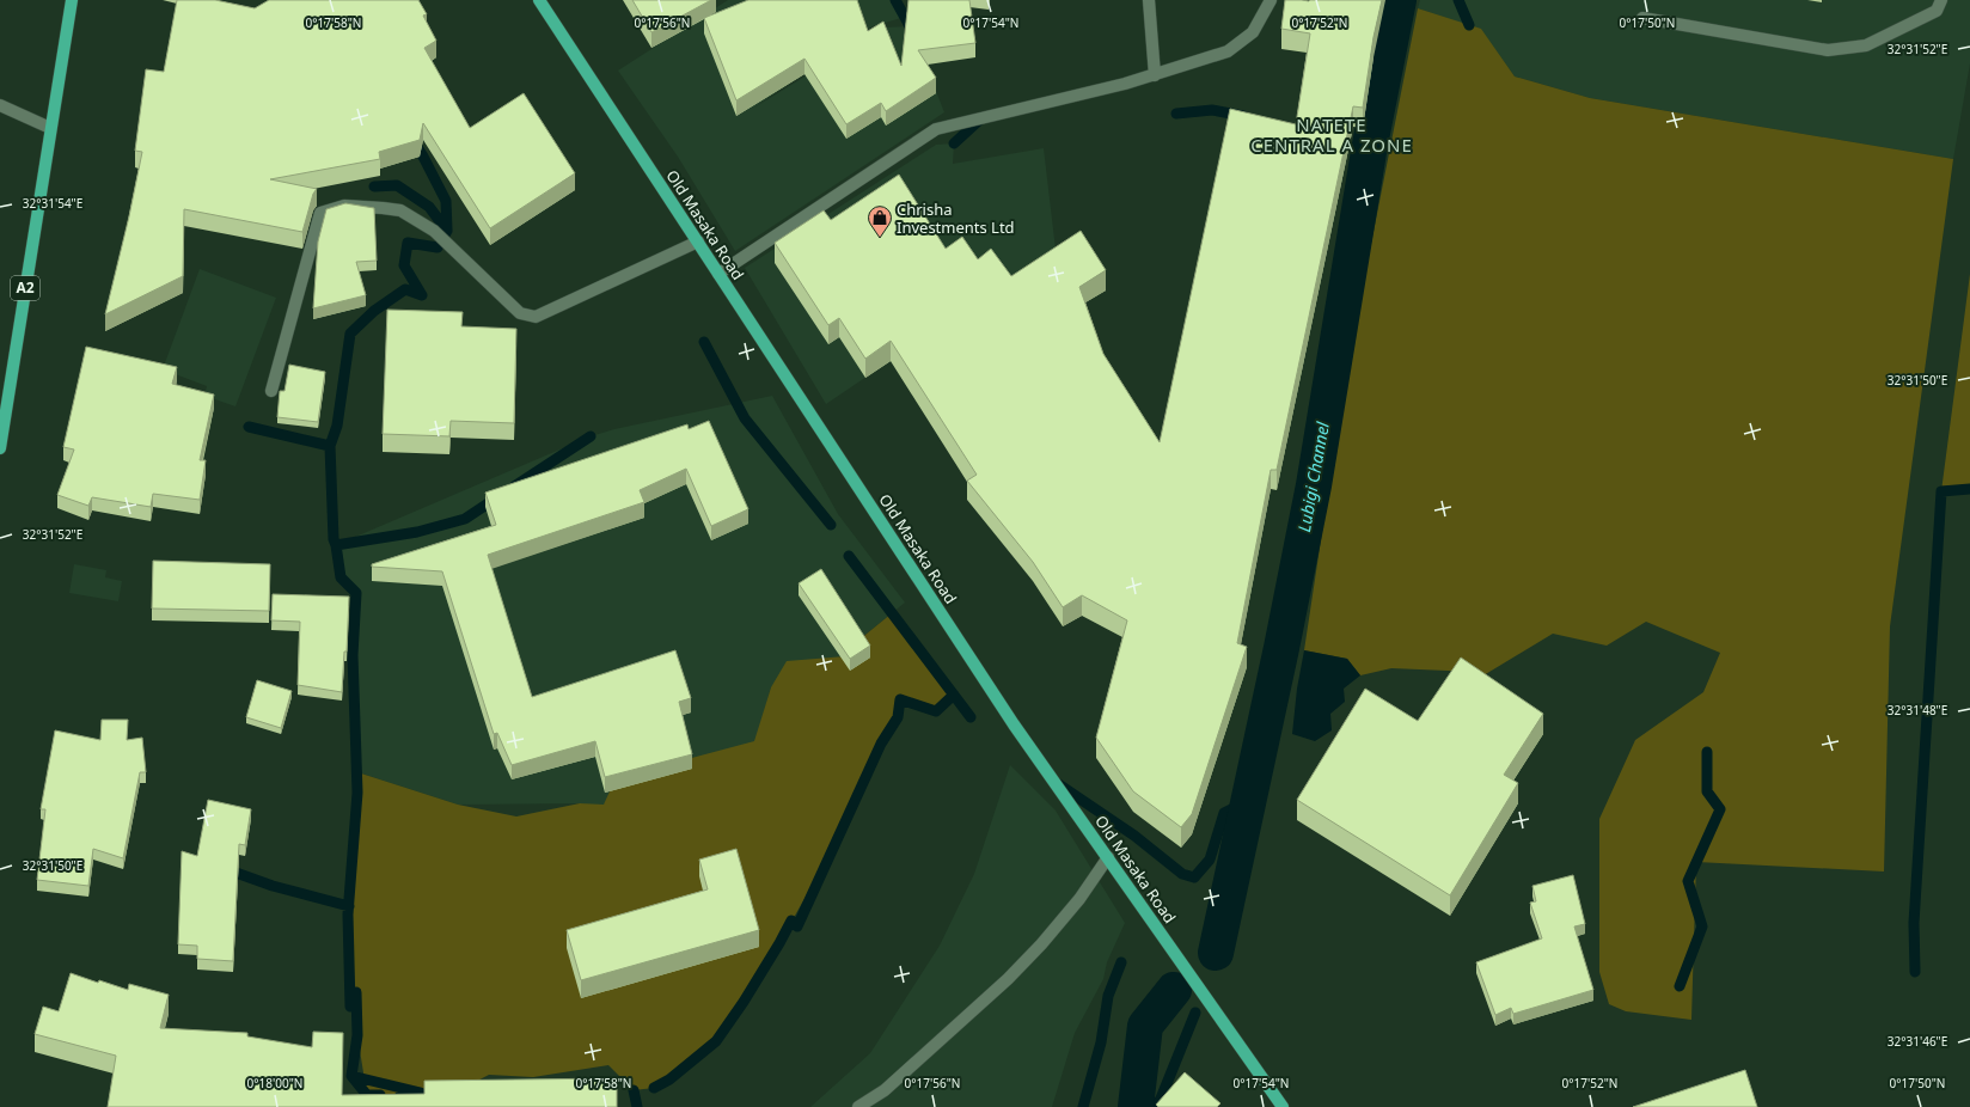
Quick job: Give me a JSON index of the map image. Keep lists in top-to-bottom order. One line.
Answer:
{"streets":{"main road":["Old Masaka Road","A2"]},"districts":["NATETE CENTRAL A ZONE"],"water":["Lubigi Channel"],"places":{"shop":["Chrisha Investments Ltd"]},"coordinates":["0°17'50\"N","0°17'58\"N","0°17'56\"N","0°17'54\"N","0°17'52\"N","32°31'52\"E","32°31'54\"E","32°31'50\"E","32°31'48\"E","32°31'46\"E","0°18'00\"N"]}
